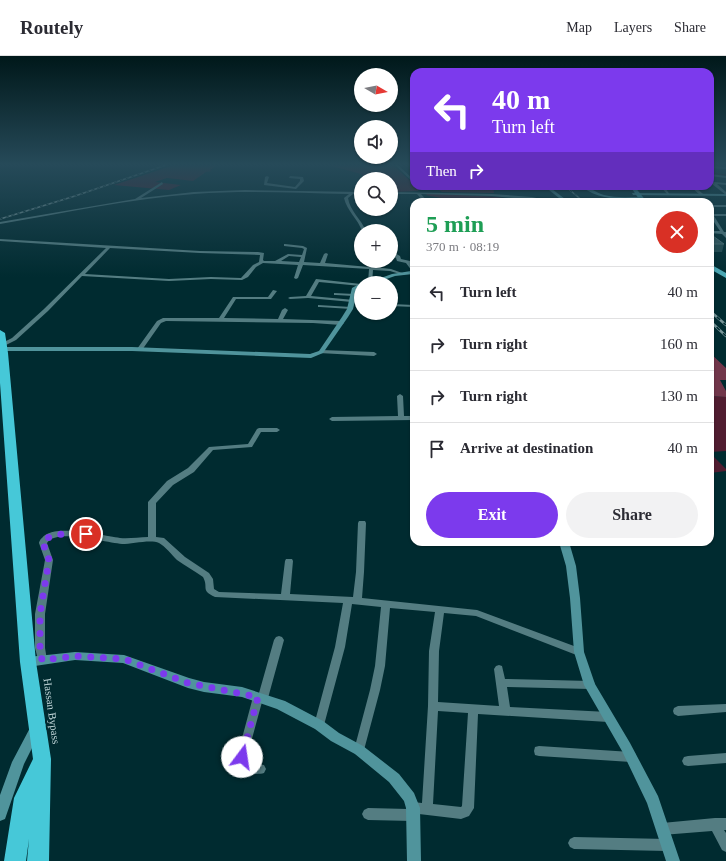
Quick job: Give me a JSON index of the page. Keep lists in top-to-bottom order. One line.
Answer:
{"streets":{"highway":["Hassan Bypass"]},"north":"right","page":{"header":"Routely","nav":["Map","Layers","Share"],"map_buttons":["+","−"],"turn":["40 m","Turn left"],"then":"Then","heading":["5 min","370 m · 08:19"],"list":[{"name":"Turn left","value":"40 m"},{"name":"Turn right","value":"160 m"},{"name":"Turn right","value":"130 m"},{"name":"Arrive at destination","value":"40 m"}],"buttons":["Exit","Share"]}}
